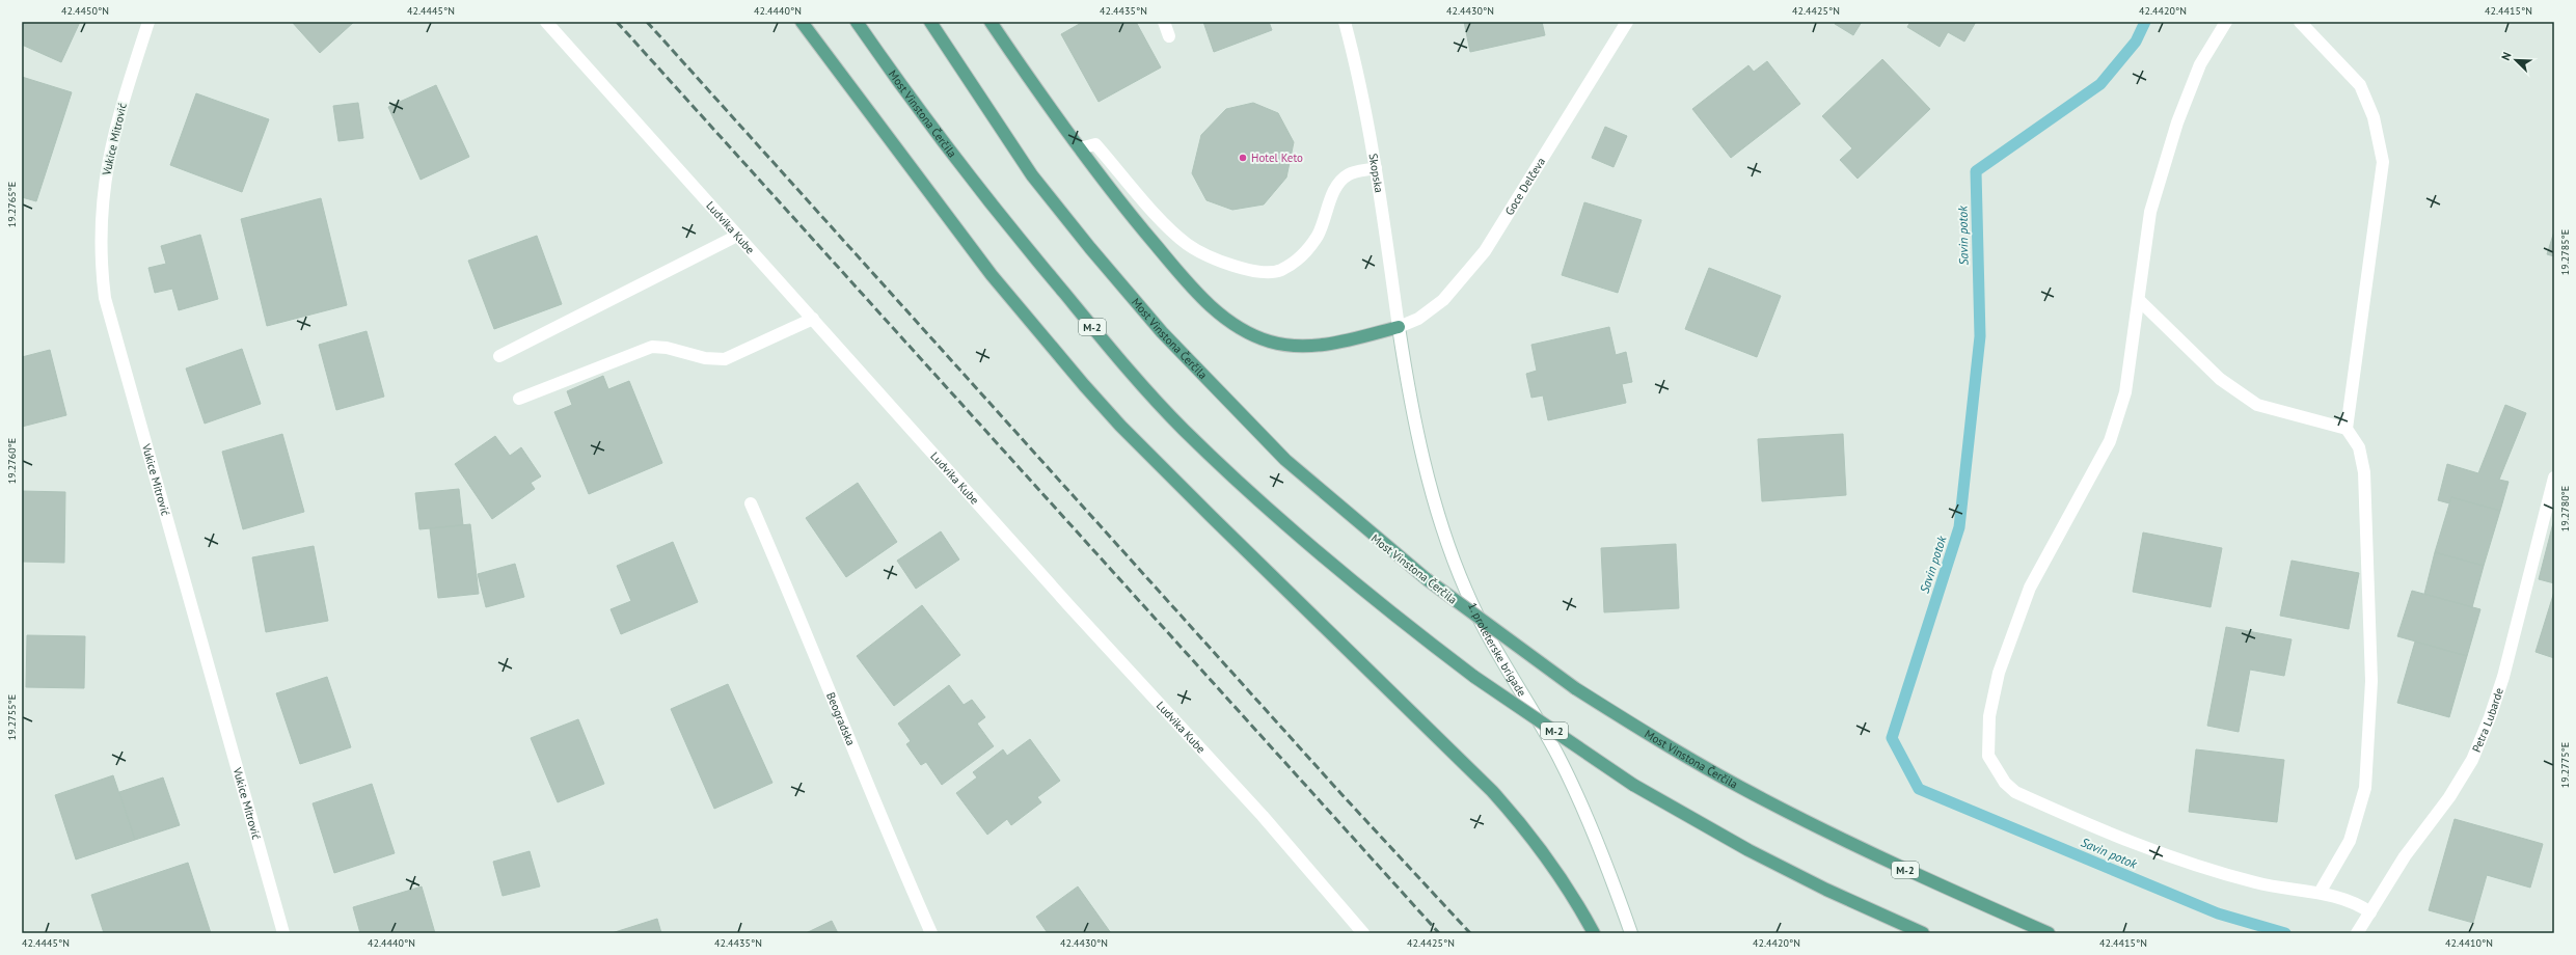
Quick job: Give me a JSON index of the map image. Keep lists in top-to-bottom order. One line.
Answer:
{"streets":{"main road":["Most Vinstona Čerčila","M-2"],"street":["Vukice Mitrović","Skopska","Goce Delčeva","Ludvika Kube","1. proleterske brigade","Beogradska","Petra Lubarde"]},"crossings":[["Skopska","Goce Delčeva"],["Skopska","1. proleterske brigade"],["Goce Delčeva","1. proleterske brigade"]],"water":["Savin potok"],"places":["Hotel Keto"],"north":"top left","coordinates":["42.4450°N","42.4445°N","42.4440°N","42.4435°N","42.4430°N","42.4425°N","42.4420°N","42.4415°N","19.2765°E","19.2785°E","19.2760°E","19.2780°E","19.2755°E","19.2775°E","42.4410°N"]}
